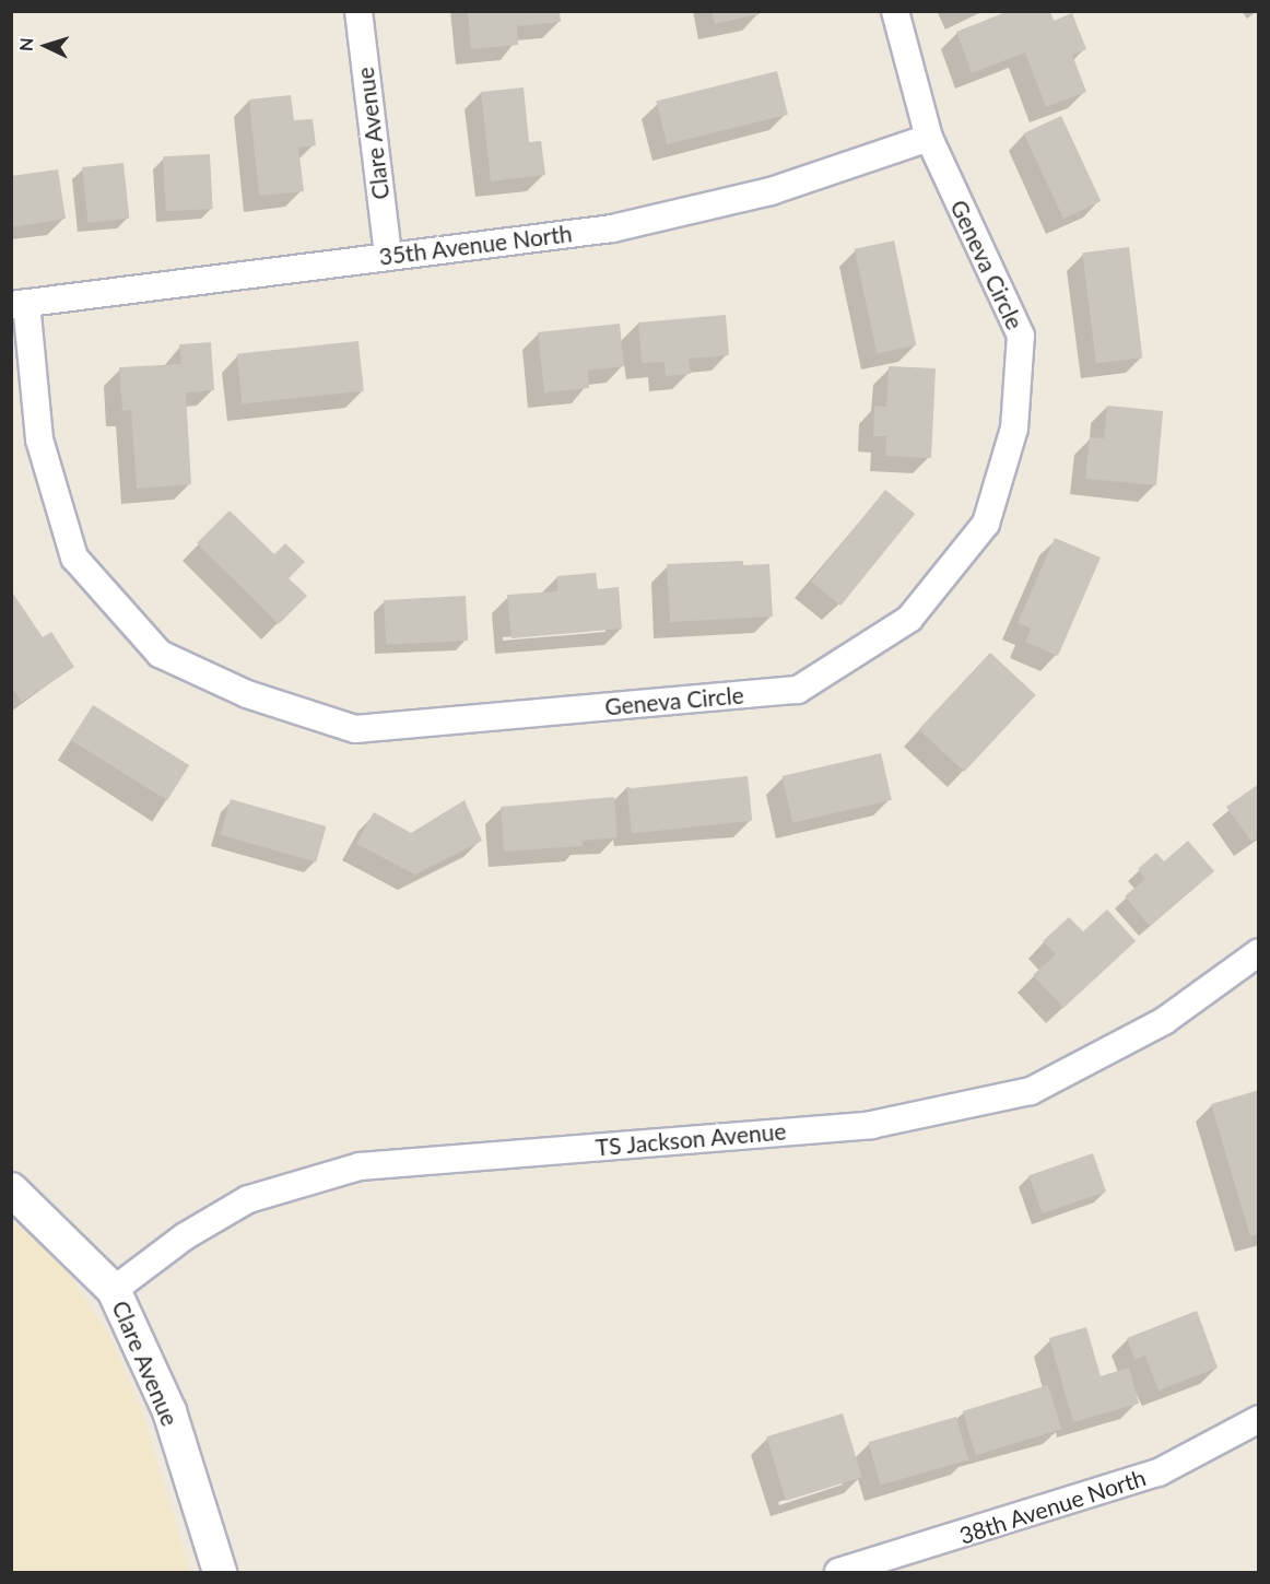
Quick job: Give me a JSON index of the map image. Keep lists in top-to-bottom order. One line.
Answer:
{"streets":{"street":["Clare Avenue","35th Avenue North","Geneva Circle","TS Jackson Avenue","38th Avenue North"]},"crossings":[["Clare Avenue","35th Avenue North"],["Clare Avenue","TS Jackson Avenue"],["35th Avenue North","Geneva Circle"]],"north":"left"}
